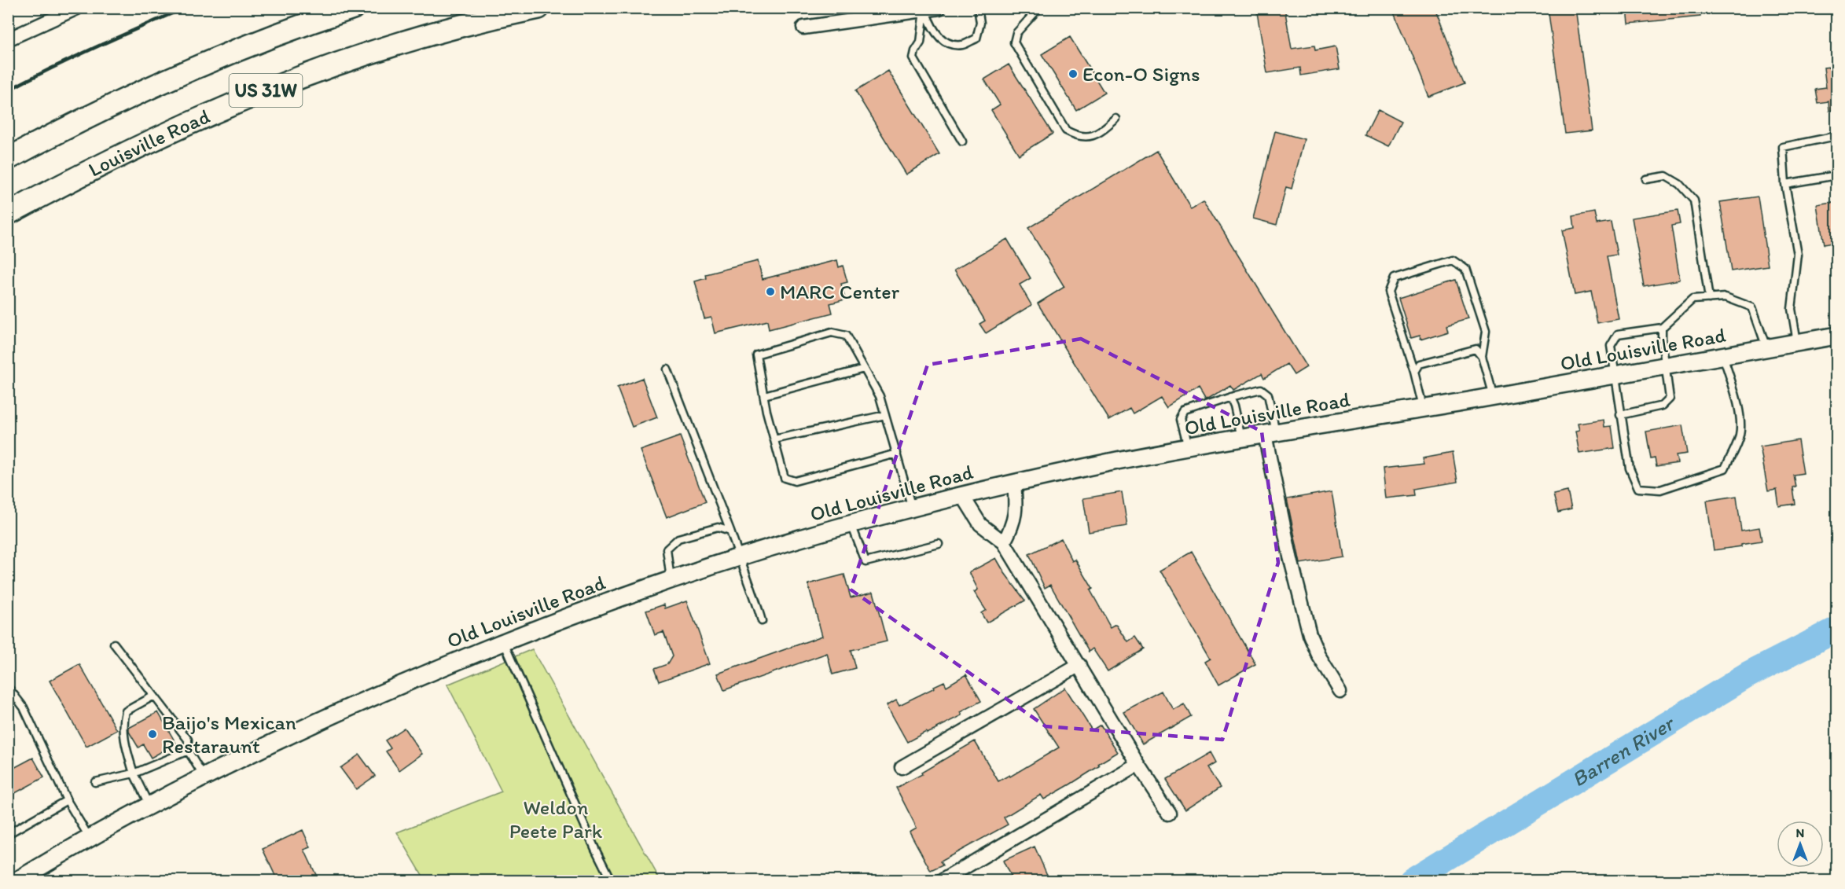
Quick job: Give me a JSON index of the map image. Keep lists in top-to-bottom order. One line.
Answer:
{"streets":{"main road":["US 31W","Louisville Road"],"street":["Old Louisville Road"]},"water":["Barren River"],"parks":["Weldon Peete Park"],"places":["Econ-O Signs","MARC Center","Baijo's Mexican Restaraunt"],"north":"top"}
